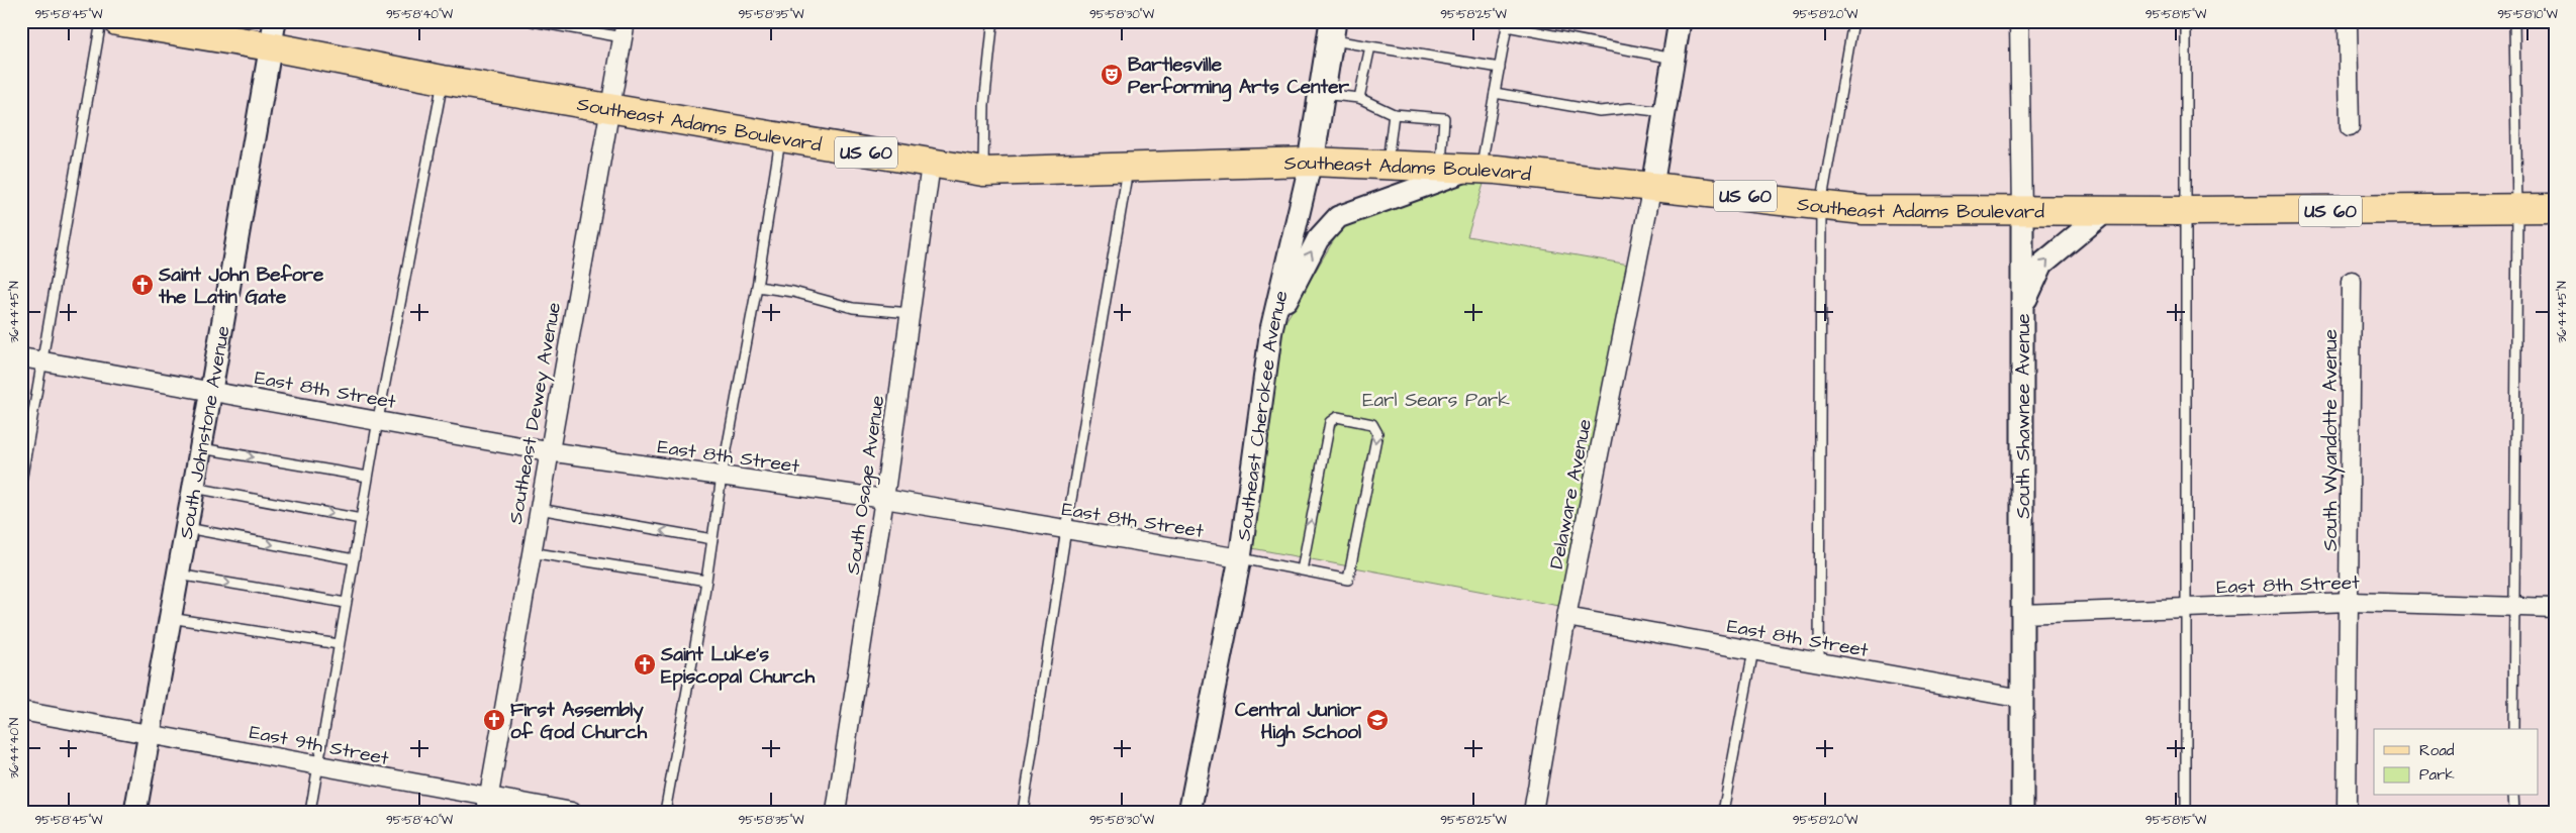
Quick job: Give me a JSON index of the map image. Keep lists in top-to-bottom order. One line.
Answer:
{"streets":{"main road":["Southeast Adams Boulevard","US 60","Southeast Cherokee Avenue"],"street":["East 8th Street","Southeast Dewey Avenue","South Shawnee Avenue","South Johnstone Avenue","South Wyandotte Avenue","South Osage Avenue","Delaware Avenue","East 9th Street"]},"crossings":[["Southeast Adams Boulevard","US 60"],["Southeast Adams Boulevard","Southeast Dewey Avenue"],["Southeast Adams Boulevard","South Shawnee Avenue"],["Southeast Adams Boulevard","Southeast Cherokee Avenue"],["Southeast Adams Boulevard","South Johnstone Avenue"],["Southeast Adams Boulevard","South Osage Avenue"],["Southeast Adams Boulevard","Delaware Avenue"],["US 60","South Johnstone Avenue"],["East 8th Street","Southeast Dewey Avenue"],["East 8th Street","South Shawnee Avenue"],["East 8th Street","Southeast Cherokee Avenue"],["East 8th Street","South Johnstone Avenue"],["East 8th Street","South Wyandotte Avenue"],["East 8th Street","South Osage Avenue"],["East 8th Street","Delaware Avenue"],["Southeast Dewey Avenue","East 9th Street"],["South Johnstone Avenue","East 9th Street"]],"parks":["Earl Sears Park"],"places":{"theatre":["Bartlesville Performing Arts Center"],"church":["Saint John Before the Latin Gate","Saint Luke's Episcopal Church","First Assembly of God Church"],"school or university":["Central Junior High School"]},"legend":["Road","Park"],"coordinates":["95°58'45\"W","95°58'40\"W","95°58'35\"W","95°58'30\"W","95°58'25\"W","95°58'20\"W","95°58'15\"W","95°58'10\"W","36°44'45\"N","36°44'40\"N"]}
